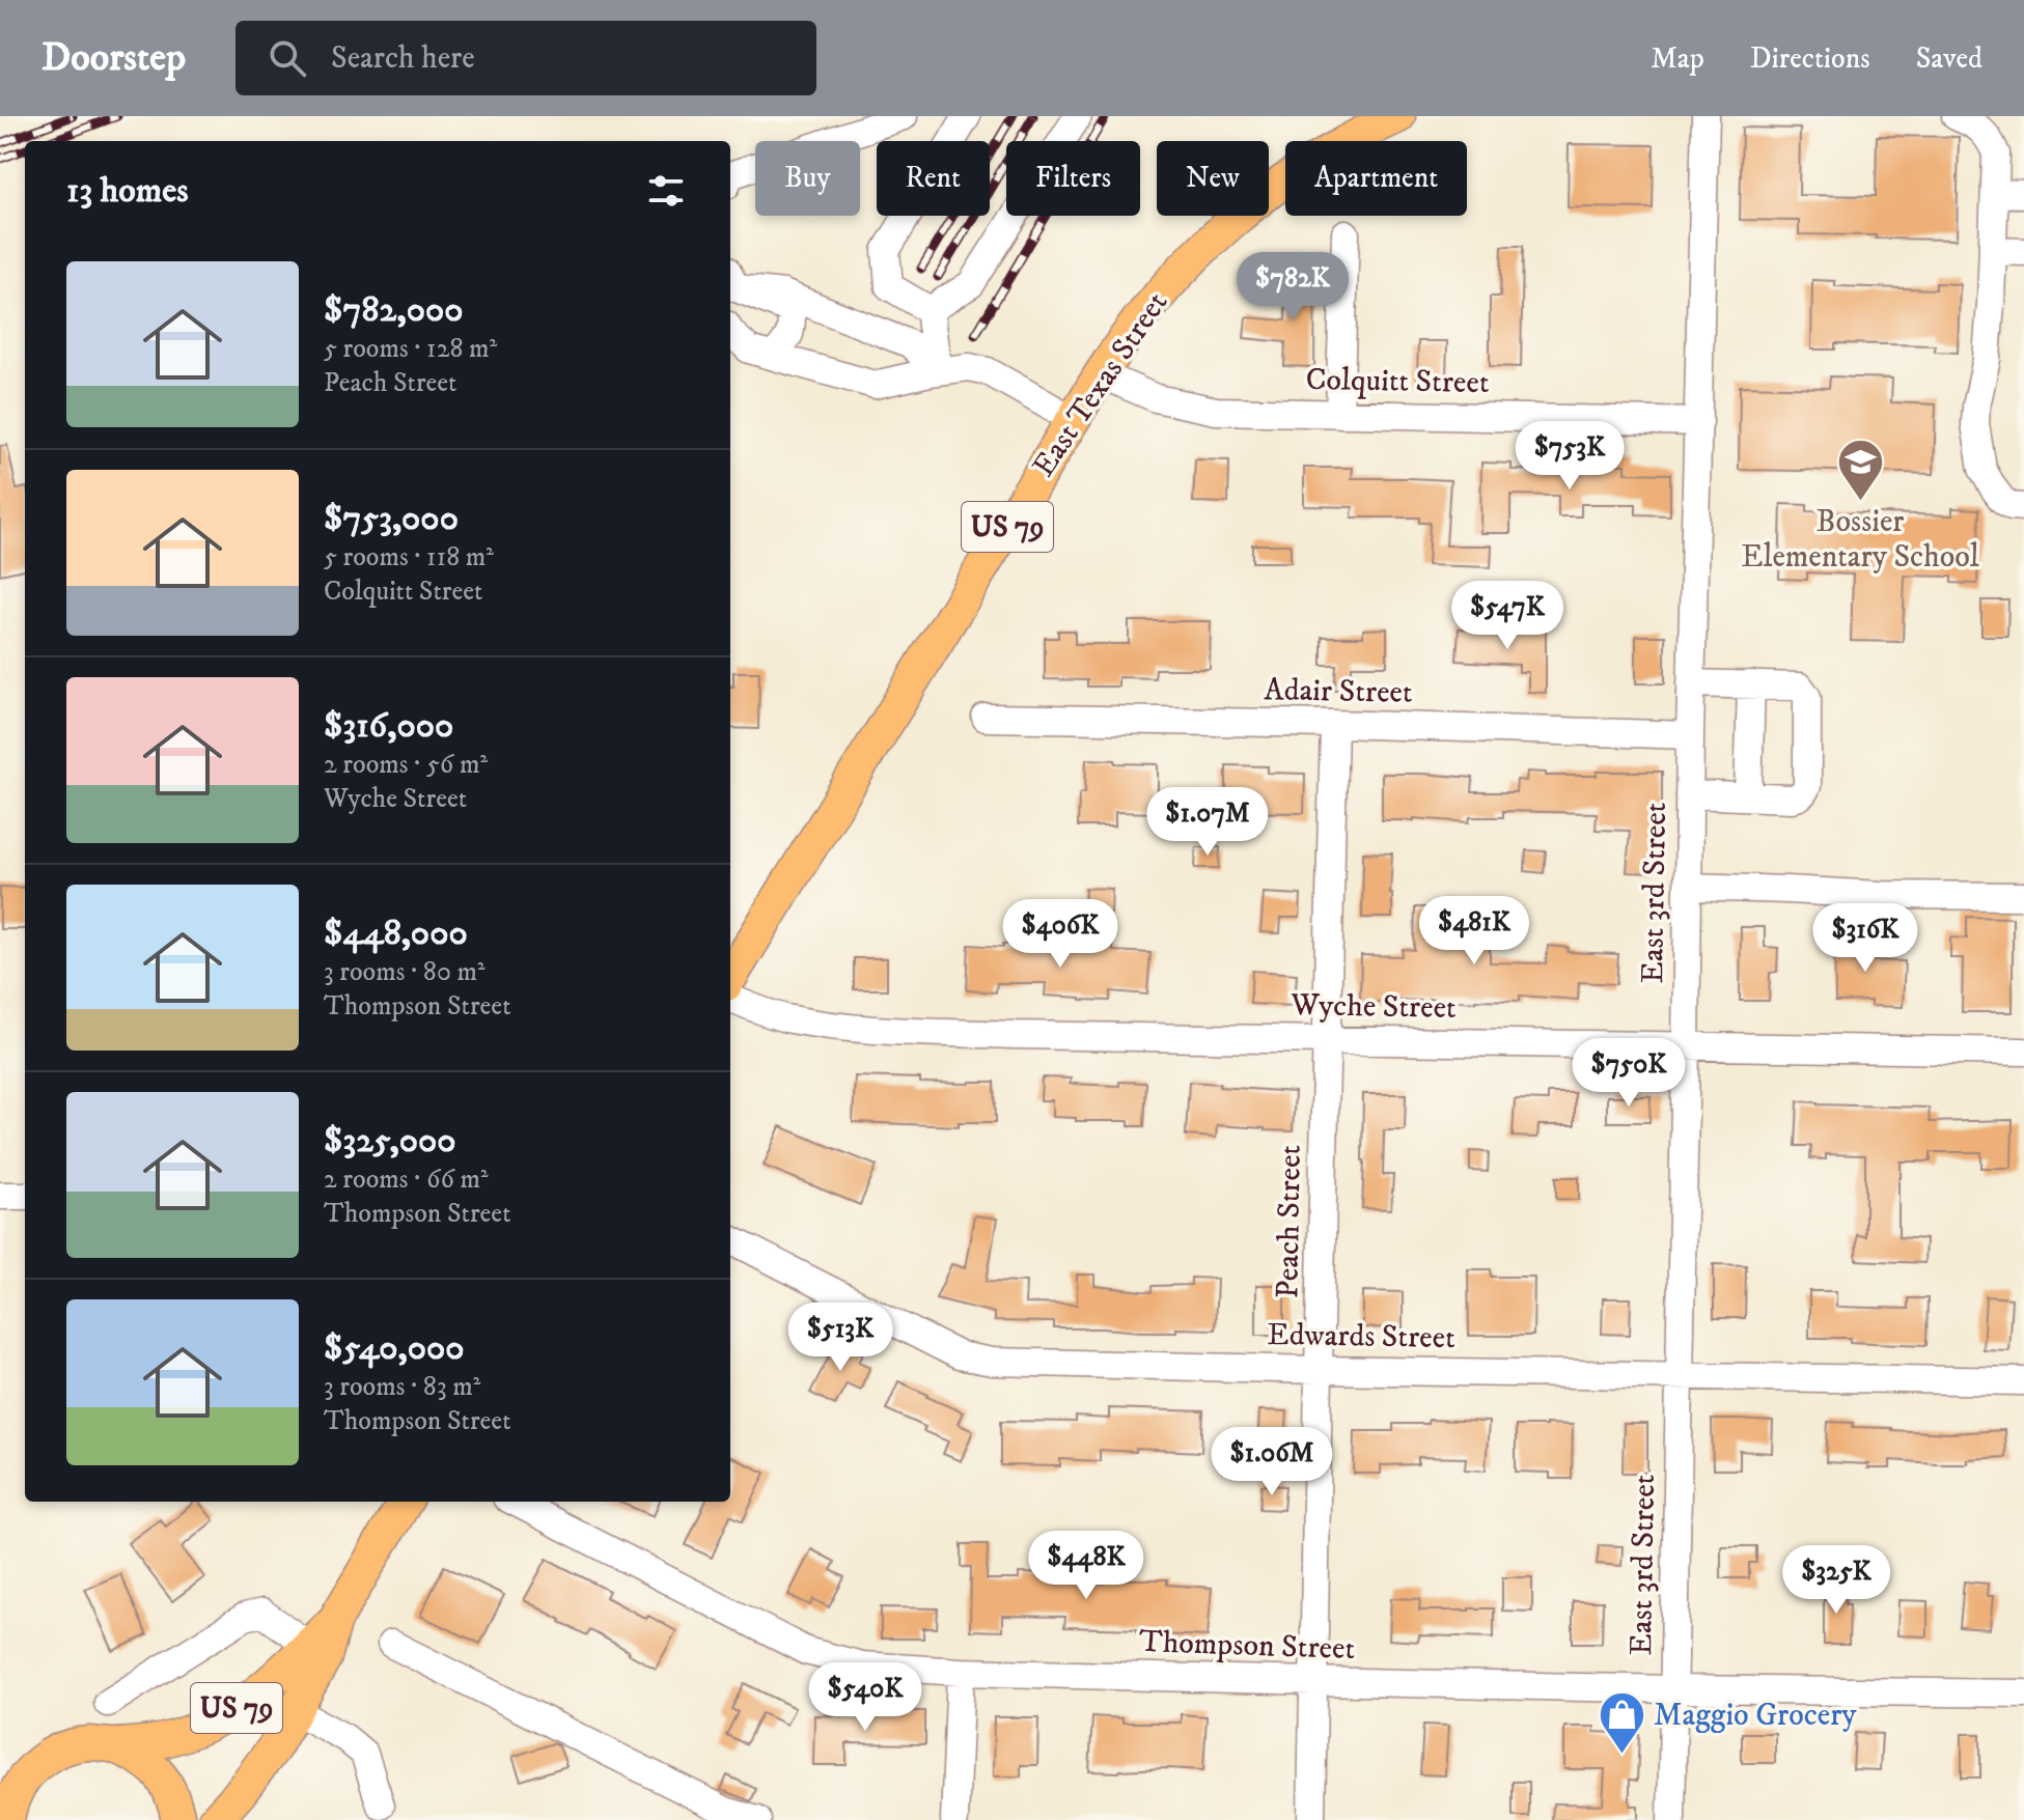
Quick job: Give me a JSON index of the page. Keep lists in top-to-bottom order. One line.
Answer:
{"streets":{"main road":["East Texas Street","US 79"],"street":["Colquitt Street","Adair Street","East 3rd Street","Wyche Street","Peach Street","Edwards Street","Thompson Street"]},"crossings":[["Colquitt Street","East Texas Street"],["Colquitt Street","East 3rd Street"],["Adair Street","East 3rd Street"],["Adair Street","Peach Street"],["East 3rd Street","Wyche Street"],["East 3rd Street","Edwards Street"],["East 3rd Street","Thompson Street"],["Wyche Street","Peach Street"],["Peach Street","Edwards Street"],["Peach Street","Thompson Street"]],"places":{"school or university":["Bossier Elementary School"],"shop":["Maggio Grocery"]},"page":{"header":"Doorstep","search":"Search here","nav":["Map","Directions","Saved"],"chip":["Buy","Rent","Filters","New","Apartment"],"heading":"13 homes","list":[{"name":"$782,000","note":"5 rooms · 128 m² · Peach Street"},{"name":"$753,000","note":"5 rooms · 118 m² · Colquitt Street"},{"name":"$316,000","note":"2 rooms · 56 m² · Wyche Street"},{"name":"$448,000","note":"3 rooms · 80 m² · Thompson Street"},{"name":"$325,000","note":"2 rooms · 66 m² · Thompson Street"},{"name":"$540,000","note":"3 rooms · 83 m² · Thompson Street"}],"price":["$782K","$753K","$547K","$1.07M","$481K","$406K","$316K","$750K","$513K","$1.06M","$448K","$325K","$540K"]}}
